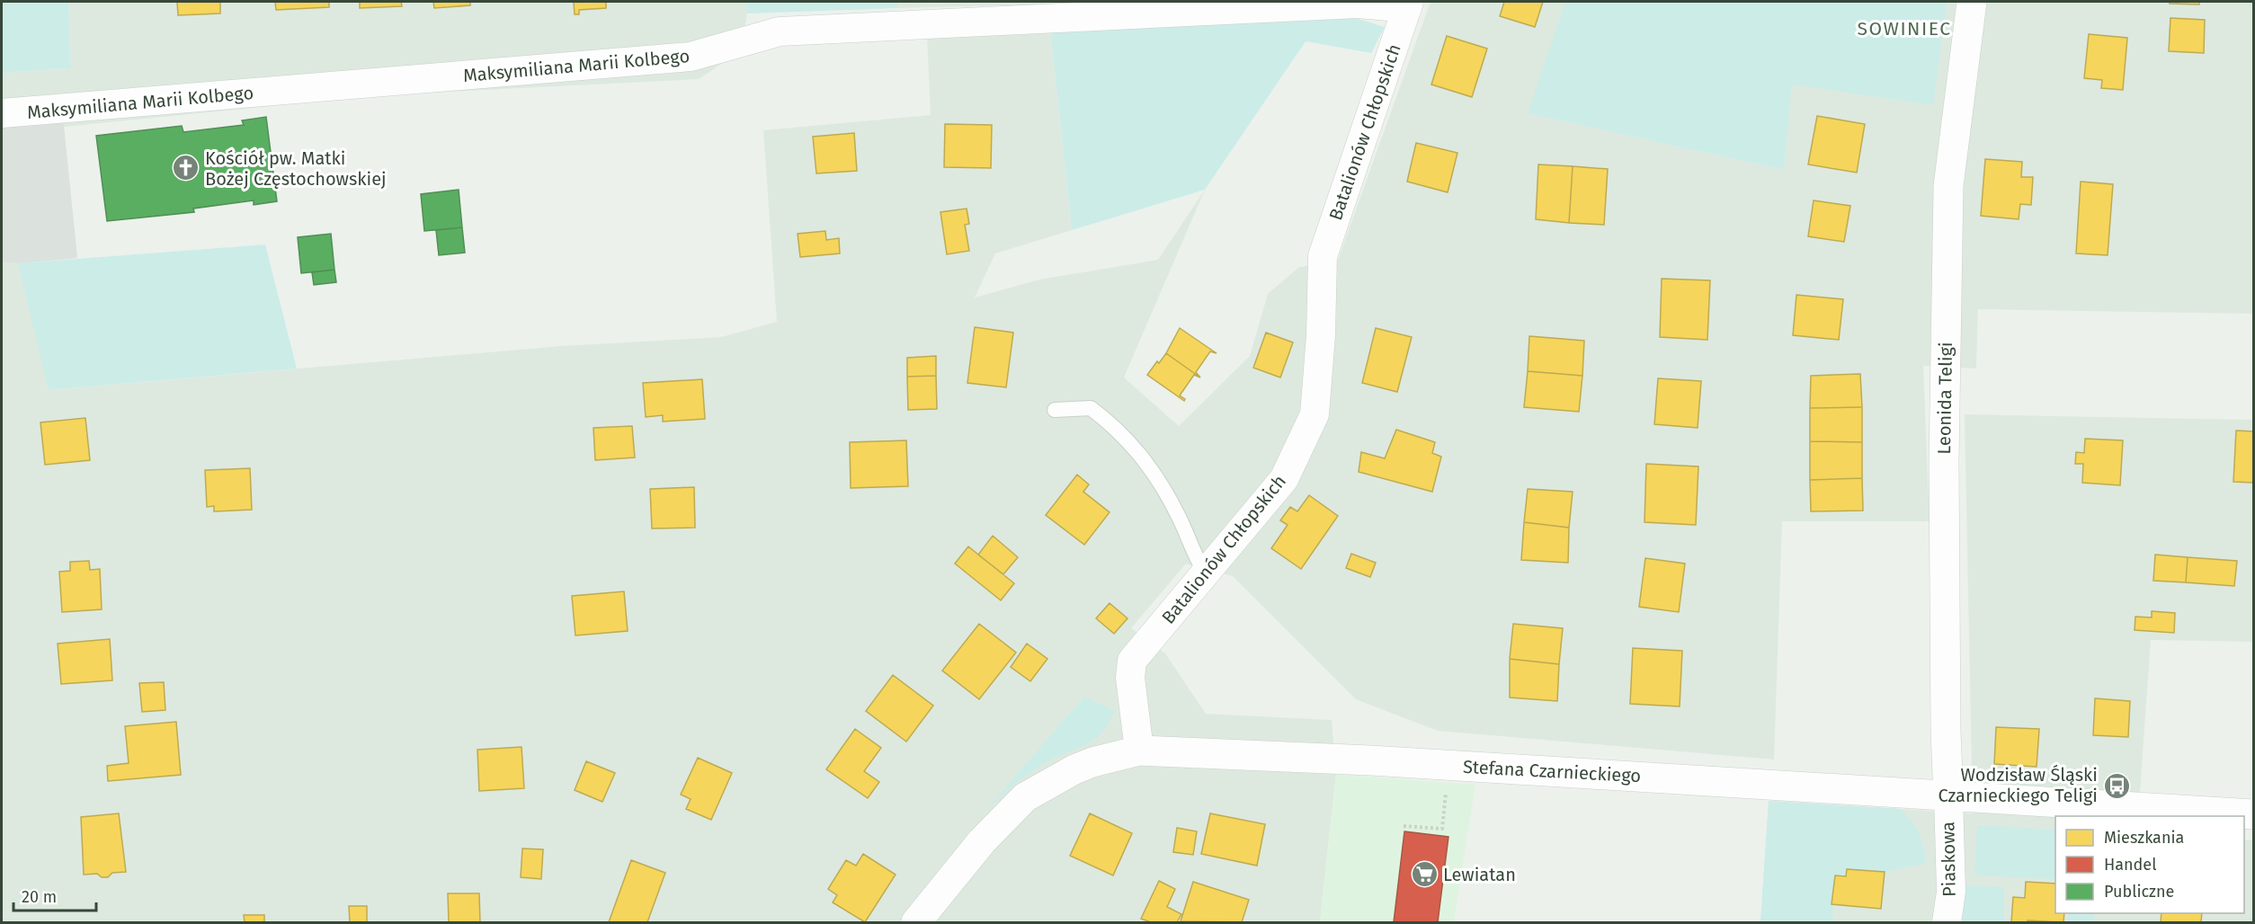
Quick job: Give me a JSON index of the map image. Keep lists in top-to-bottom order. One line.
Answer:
{"streets":{"street":["Maksymiliana Marii Kolbego","Batalionów Chłopskich","Leonida Teligi","Stefana Czarnieckiego","Piaskowa"]},"crossings":[["Maksymiliana Marii Kolbego","Batalionów Chłopskich"],["Batalionów Chłopskich","Stefana Czarnieckiego"],["Leonida Teligi","Stefana Czarnieckiego"],["Leonida Teligi","Piaskowa"],["Stefana Czarnieckiego","Piaskowa"]],"districts":["SOWINIEC"],"places":{"church":["Kościół pw. Matki Bożej Częstochowskiej"],"bus stop":["Wodzisław Śląski Czarnieckiego Teligi"],"supermarket":["Lewiatan"]},"legend":["Mieszkania","Handel","Publiczne"],"scale_bar":"20 m"}
